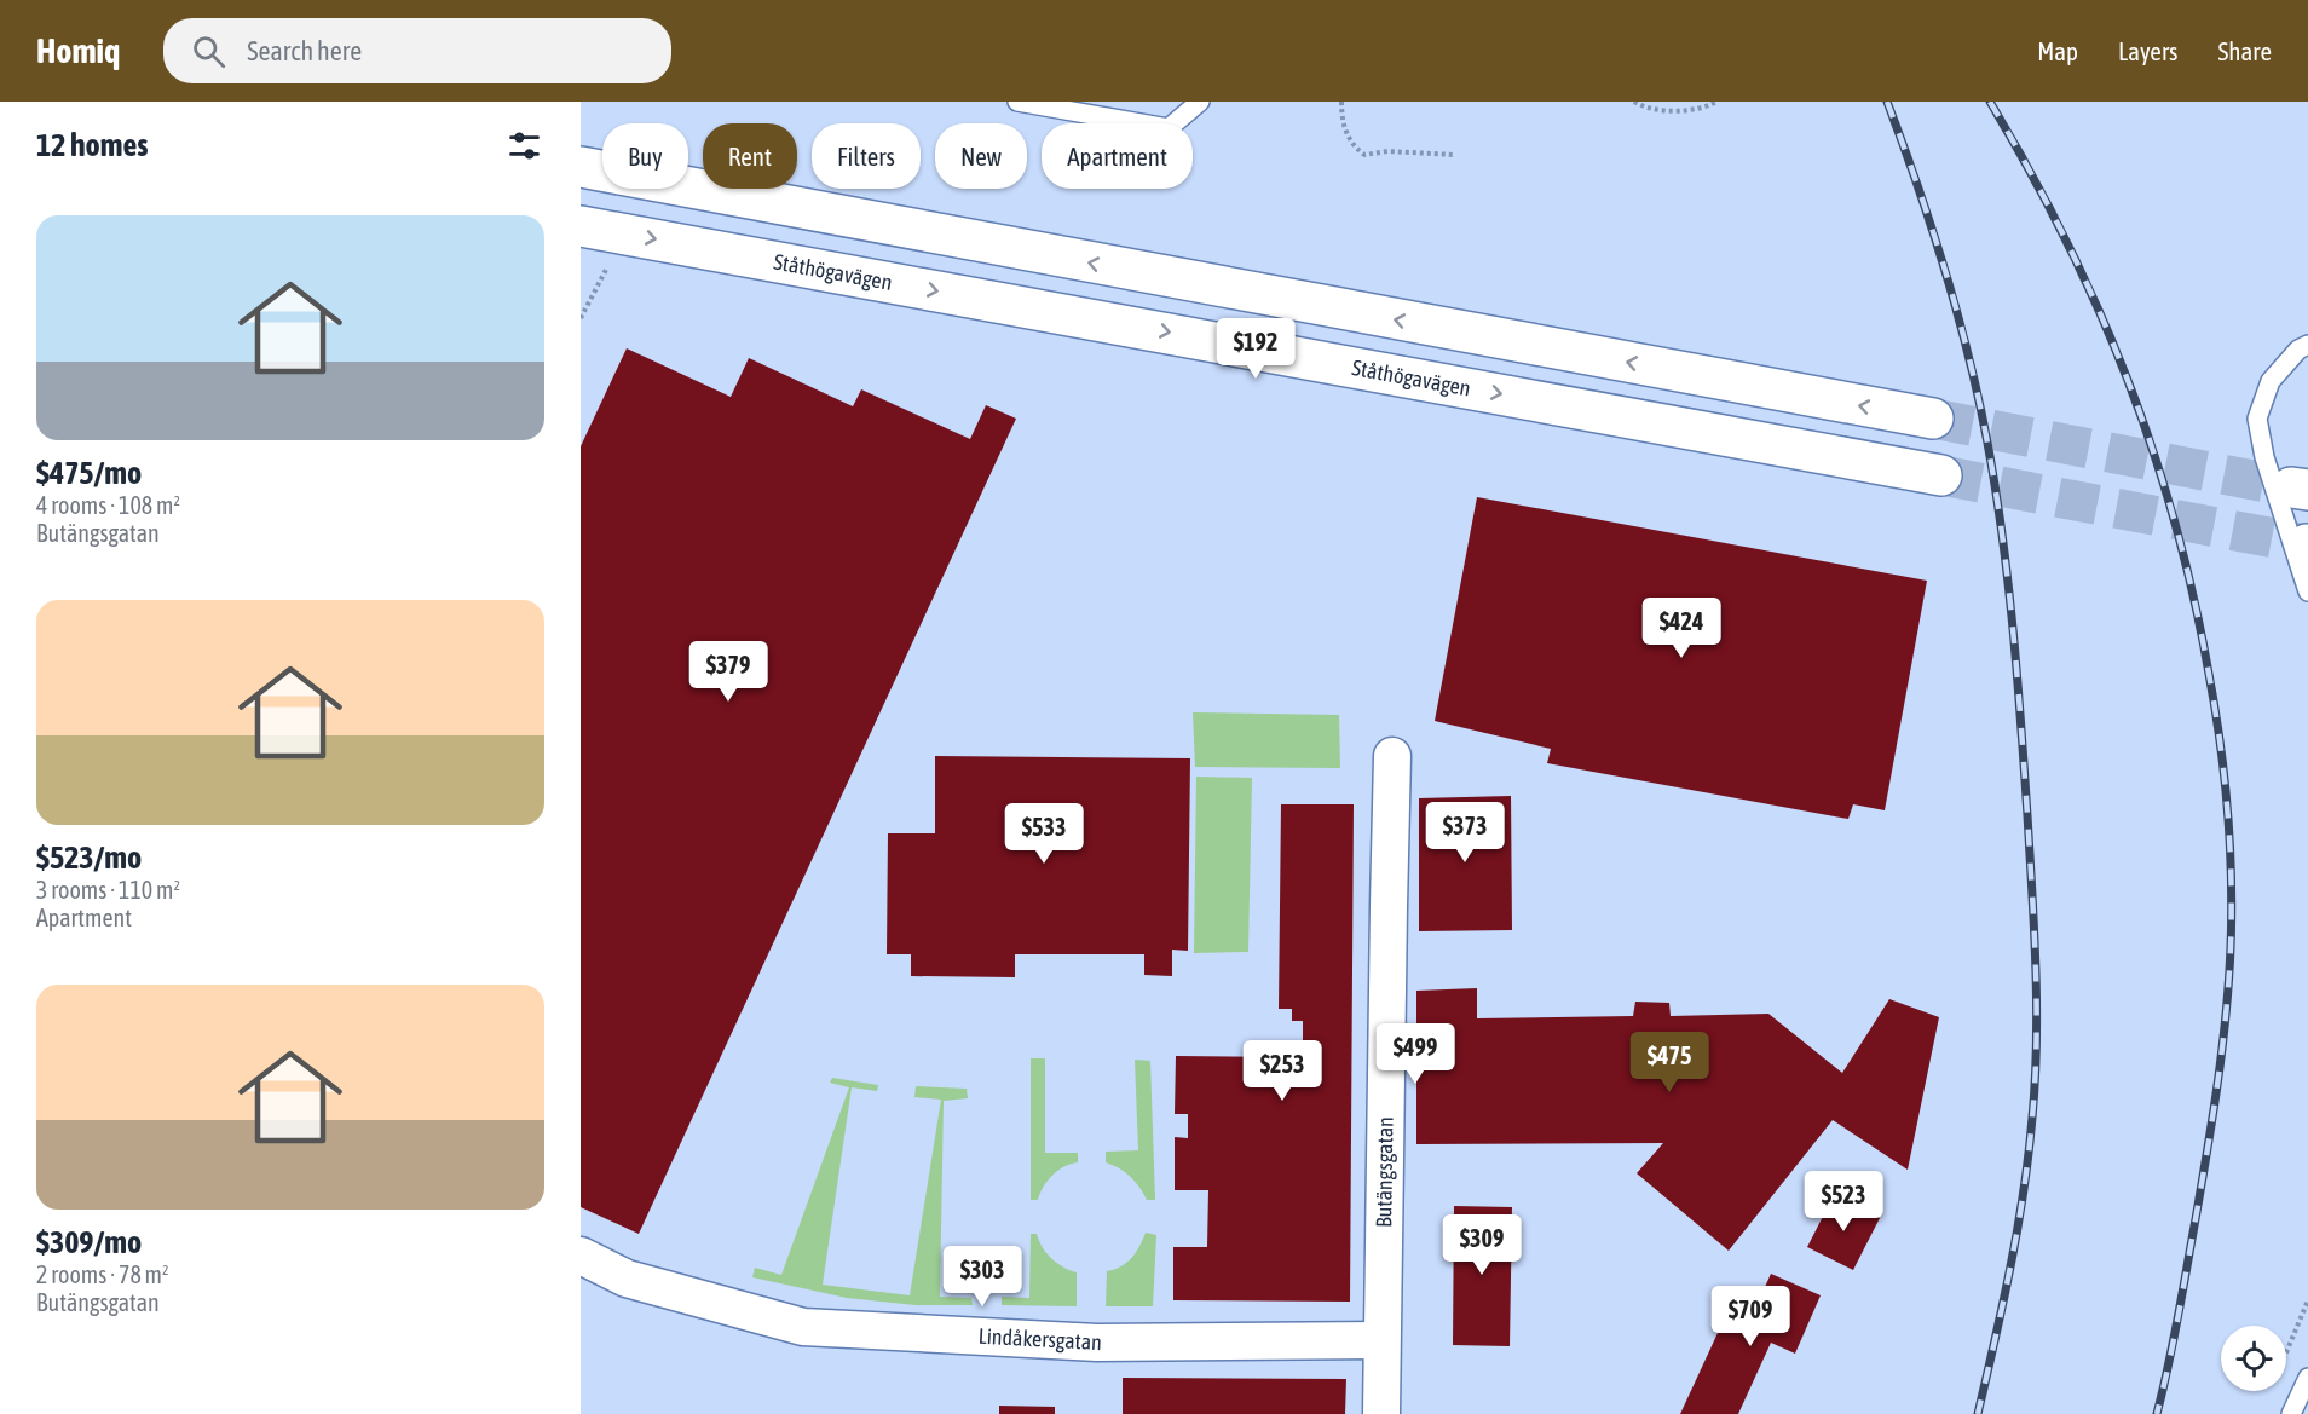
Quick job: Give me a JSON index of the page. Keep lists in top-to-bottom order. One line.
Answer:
{"streets":{"main road":["Ståthögavägen"],"street":["Butängsgatan","Lindåkersgatan"]},"crossings":[["Butängsgatan","Lindåkersgatan"]],"page":{"header":"Homiq","search":"Search here","nav":["Map","Layers","Share"],"heading":"12 homes","chip":["Buy","Rent","Filters","New","Apartment"],"list":[{"name":"$475/mo","note":"4 rooms · 108 m² · Butängsgatan"},{"name":"$523/mo","note":"3 rooms · 110 m² · Apartment"},{"name":"$309/mo","note":"2 rooms · 78 m² · Butängsgatan"}],"price":["$192","$424","$379","$373","$533","$499","$475","$253","$523","$309","$303","$709"]}}
